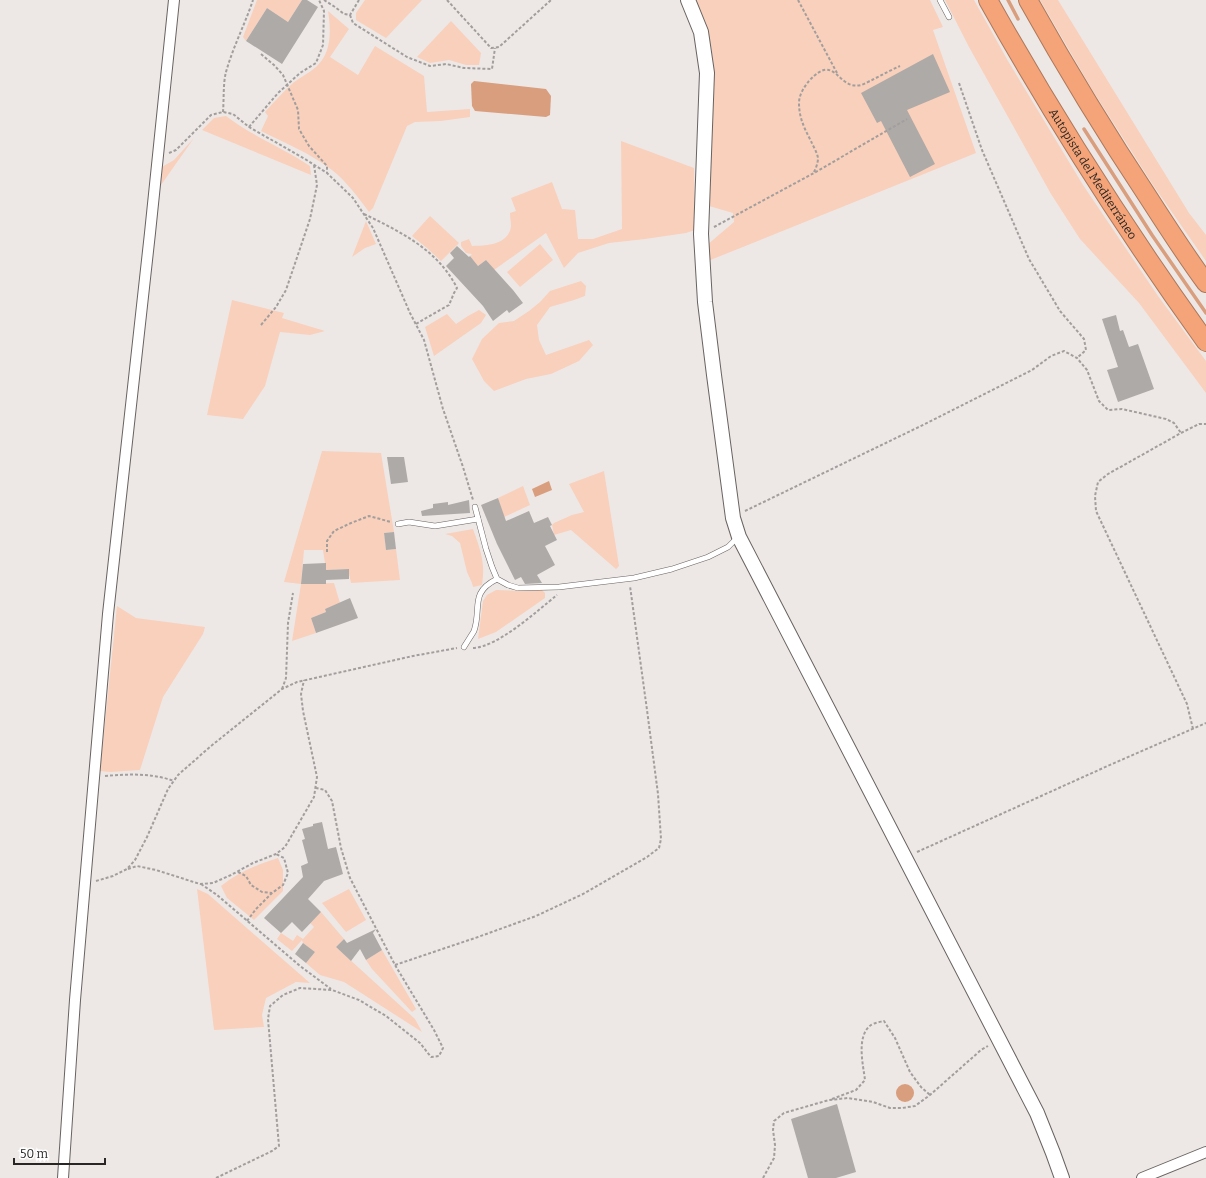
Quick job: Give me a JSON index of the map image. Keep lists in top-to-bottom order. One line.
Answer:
{"streets":{"highway":["Autopista del Mediterráneo"]},"scale_bar":"50 m"}
